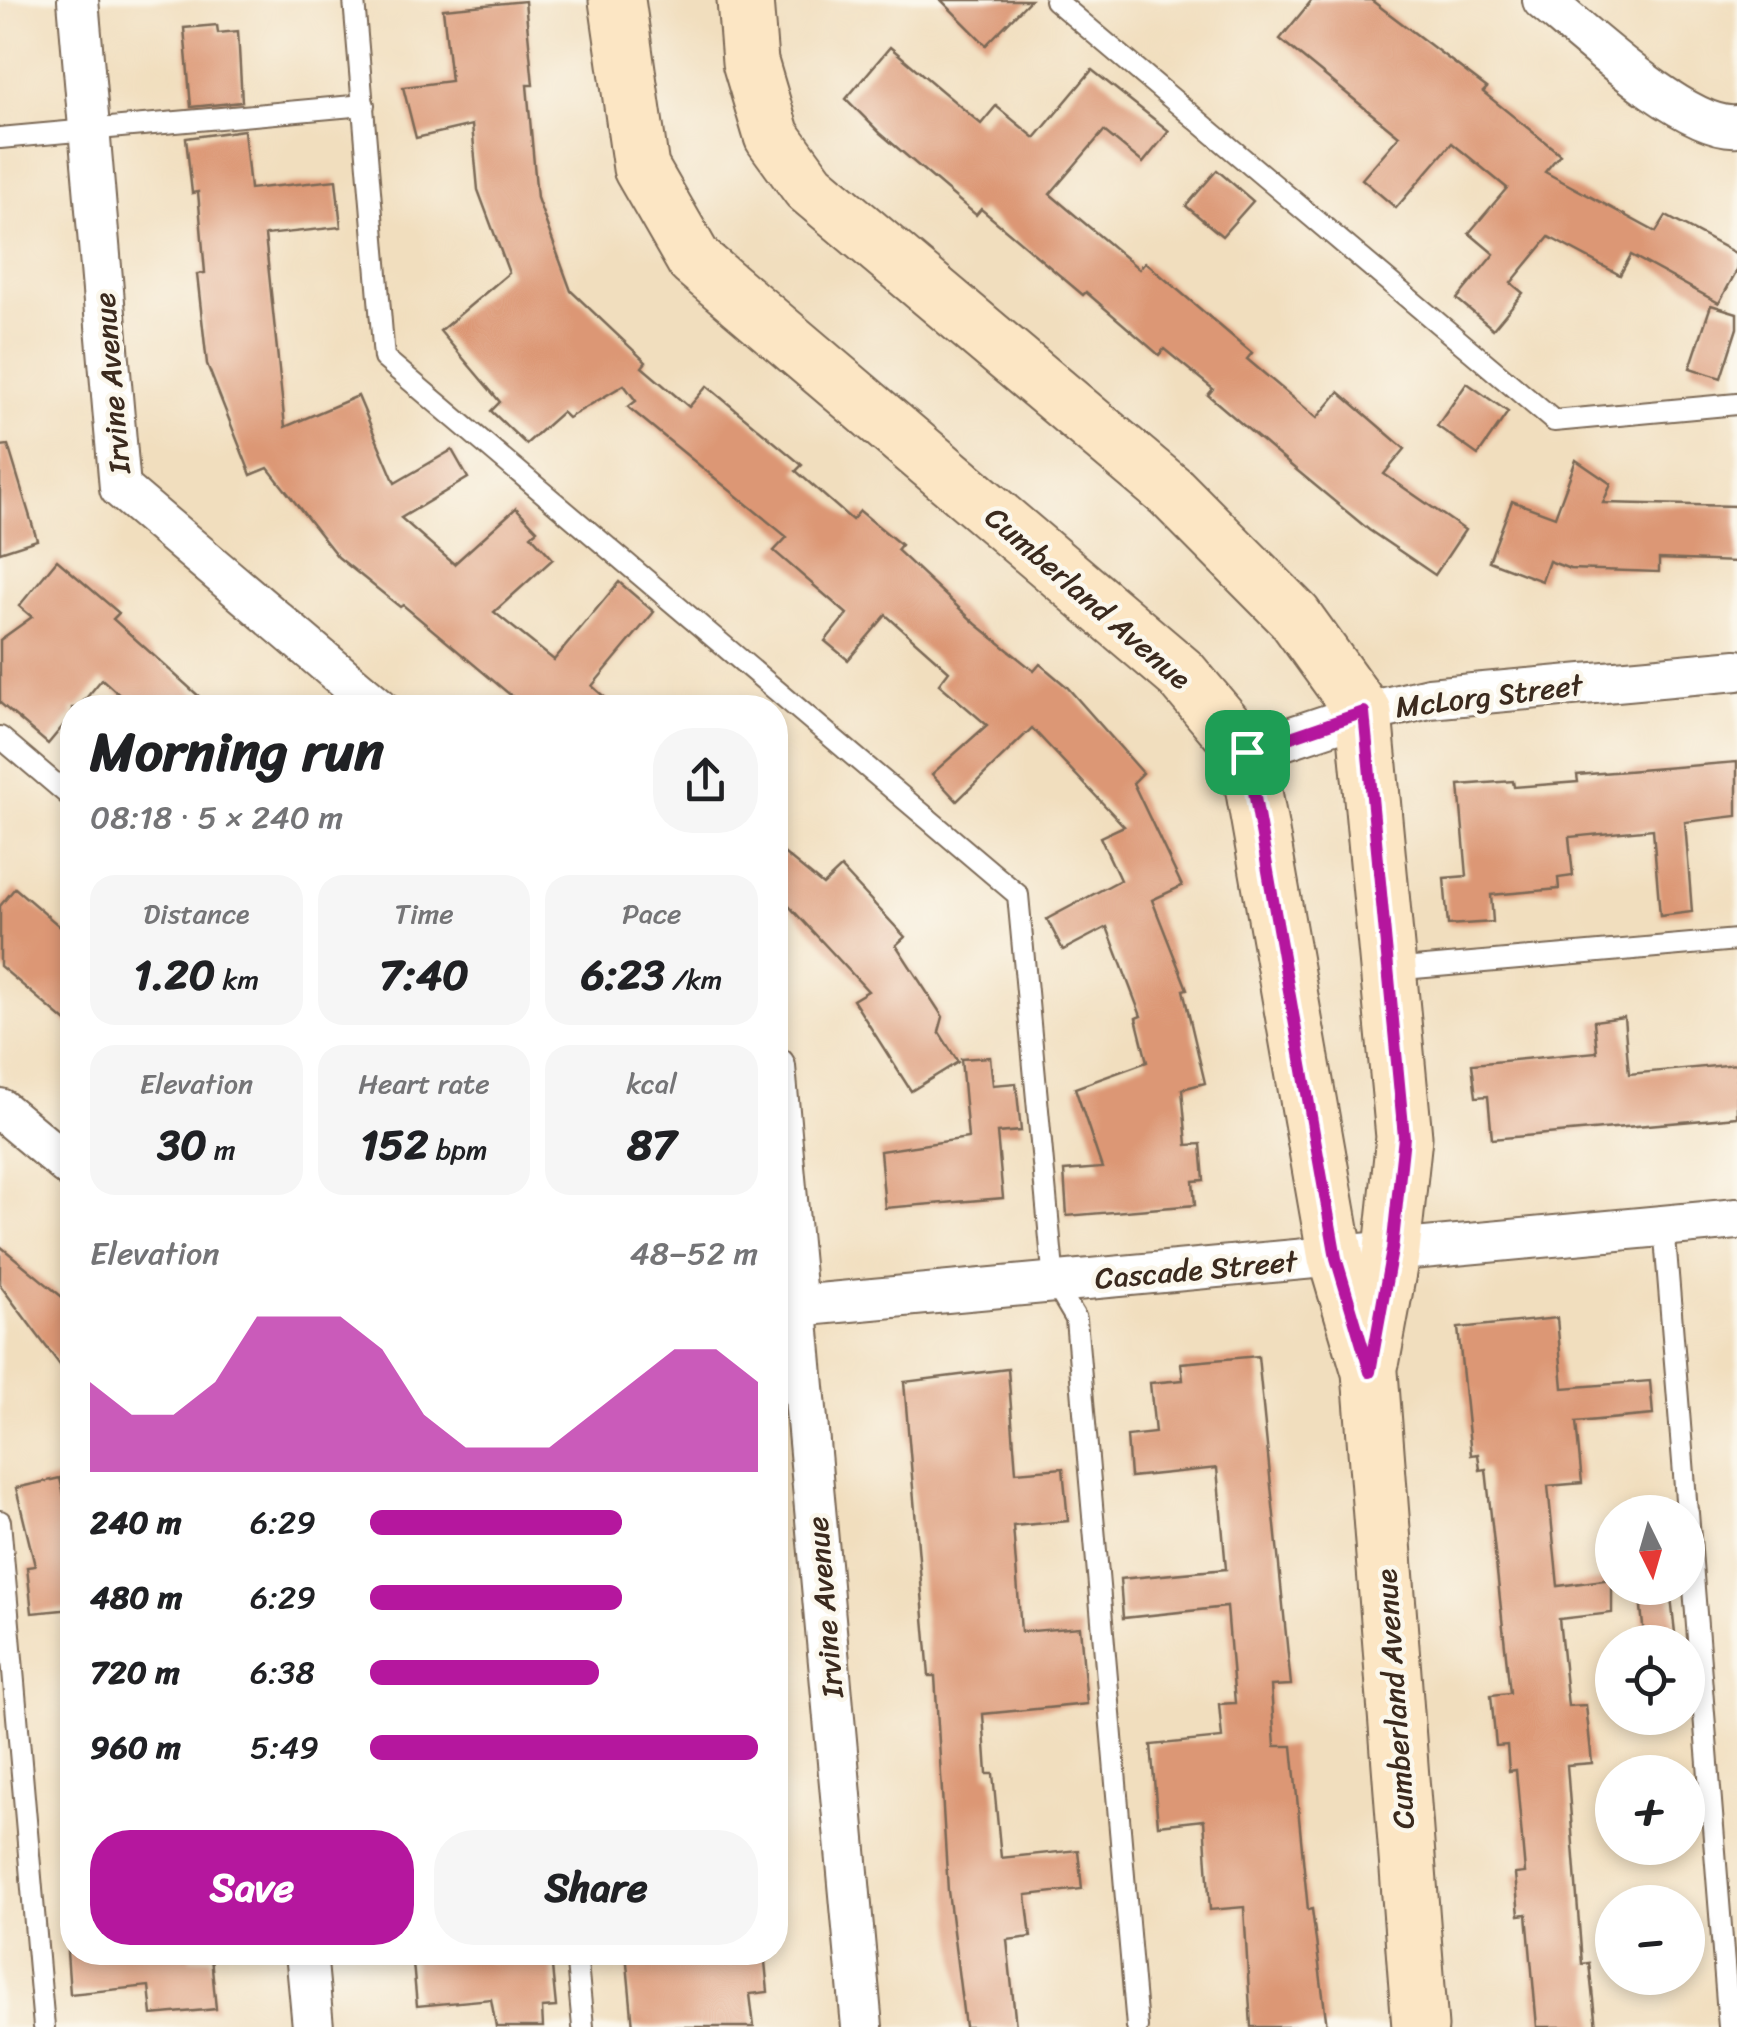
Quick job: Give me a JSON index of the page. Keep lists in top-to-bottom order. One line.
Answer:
{"streets":{"street":["Irvine Avenue","Cumberland Avenue","McLorg Street","Cascade Street"]},"crossings":[["Cumberland Avenue","McLorg Street"],["Cumberland Avenue","Cascade Street"]],"north":"bottom","page":{"heading":["Morning run","08:18 · 5 × 240 m"],"stats":[["Distance","1.20 km"],["Time","7:40"],["Pace","6:23 /km"],["Elevation","30 m"],["Heart rate","152 bpm"],["kcal","87"]],"chart":["Elevation","48–52 m"],"list":[{"name":"240 m","note":"6:29"},{"name":"480 m","note":"6:29"},{"name":"720 m","note":"6:38"},{"name":"960 m","note":"5:49"}],"map_buttons":["+","−"],"buttons":["Save","Share"]}}
